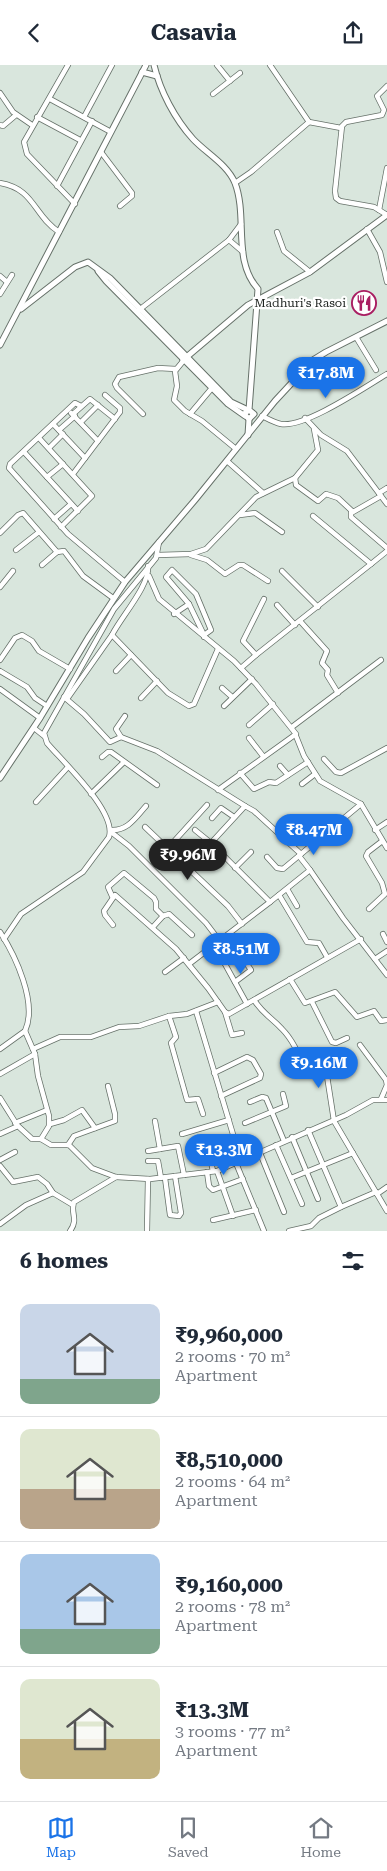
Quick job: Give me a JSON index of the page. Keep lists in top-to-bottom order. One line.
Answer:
{"places":{"restaurant":["Madhuri's Rasoi"]},"page":{"header":"Casavia","price":["₹17.8M","₹8.47M","₹9.96M","₹8.51M","₹9.16M","₹13.3M"],"heading":"6 homes","list":[{"name":"₹9,960,000","note":"2 rooms · 70 m² · Apartment"},{"name":"₹8,510,000","note":"2 rooms · 64 m² · Apartment"},{"name":"₹9,160,000","note":"2 rooms · 78 m² · Apartment"},{"name":"₹13.3M","note":"3 rooms · 77 m² · Apartment"}],"tabs":["Map","Saved","Home"]}}
